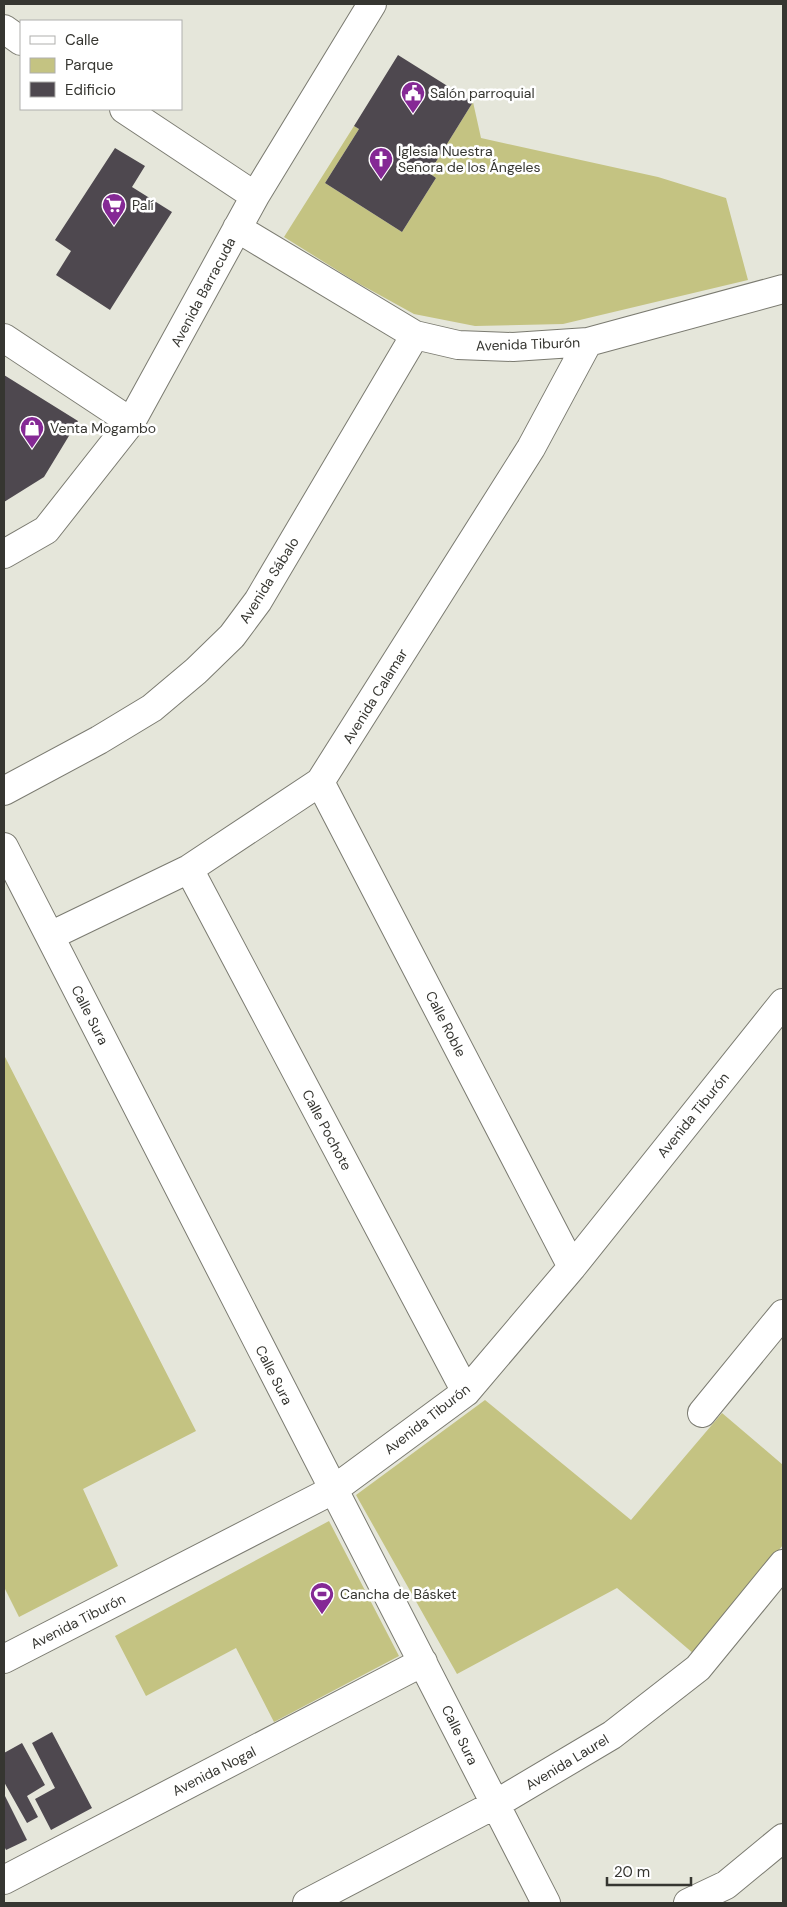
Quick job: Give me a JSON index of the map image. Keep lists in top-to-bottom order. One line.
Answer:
{"streets":{"street":["Avenida Barracuda","Avenida Tiburón","Avenida Sábalo","Avenida Calamar","Calle Sura","Calle Roble","Calle Pochote","Avenida Laurel","Avenida Nogal"]},"crossings":[["Avenida Barracuda","Avenida Tiburón"],["Avenida Tiburón","Avenida Sábalo"],["Avenida Tiburón","Avenida Calamar"],["Avenida Tiburón","Calle Sura"],["Avenida Tiburón","Calle Roble"],["Avenida Tiburón","Calle Pochote"],["Avenida Calamar","Calle Sura"],["Avenida Calamar","Calle Roble"],["Avenida Calamar","Calle Pochote"],["Calle Sura","Avenida Laurel"],["Calle Sura","Avenida Nogal"]],"places":{"public building":["Salón parroquial"],"church":["Iglesia Nuestra Señora de los Ángeles"],"supermarket":["Palí"],"shop":["Venta Mogambo"],"sports":["Cancha de Básket"]},"legend":["Calle","Parque","Edificio"],"scale_bar":"20 m"}
